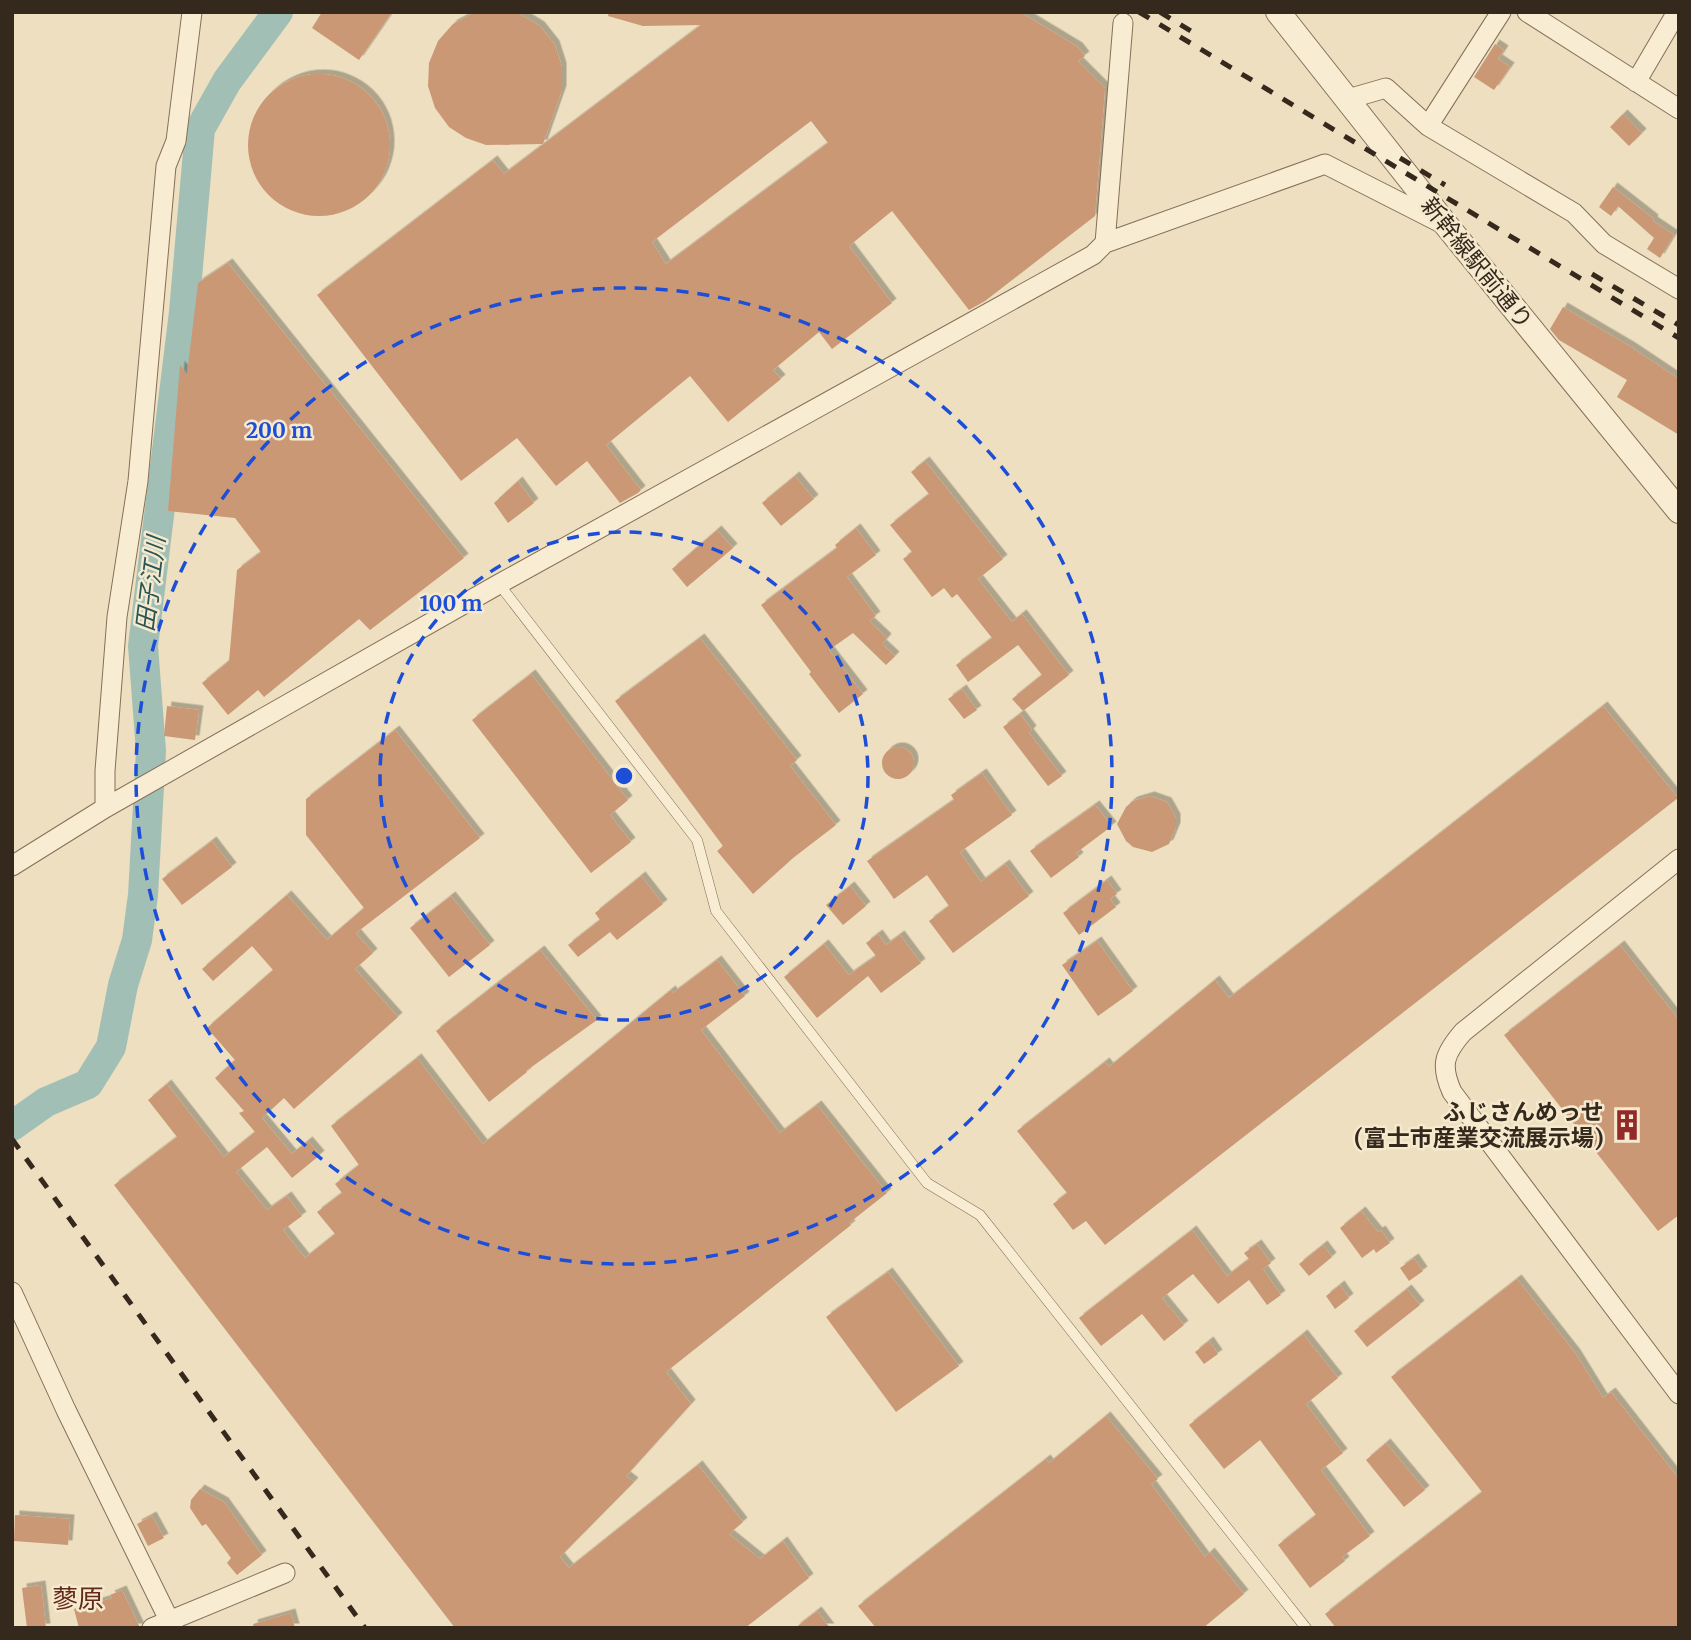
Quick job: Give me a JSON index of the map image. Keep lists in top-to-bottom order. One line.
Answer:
{"streets":{"street":["新幹線駅前通り"]},"districts":["蓼原"],"water":["田子江川"],"places":{"building":["ふじさんめっせ (富士市産業交流展示場)"]},"rings":["200 m","100 m"]}
